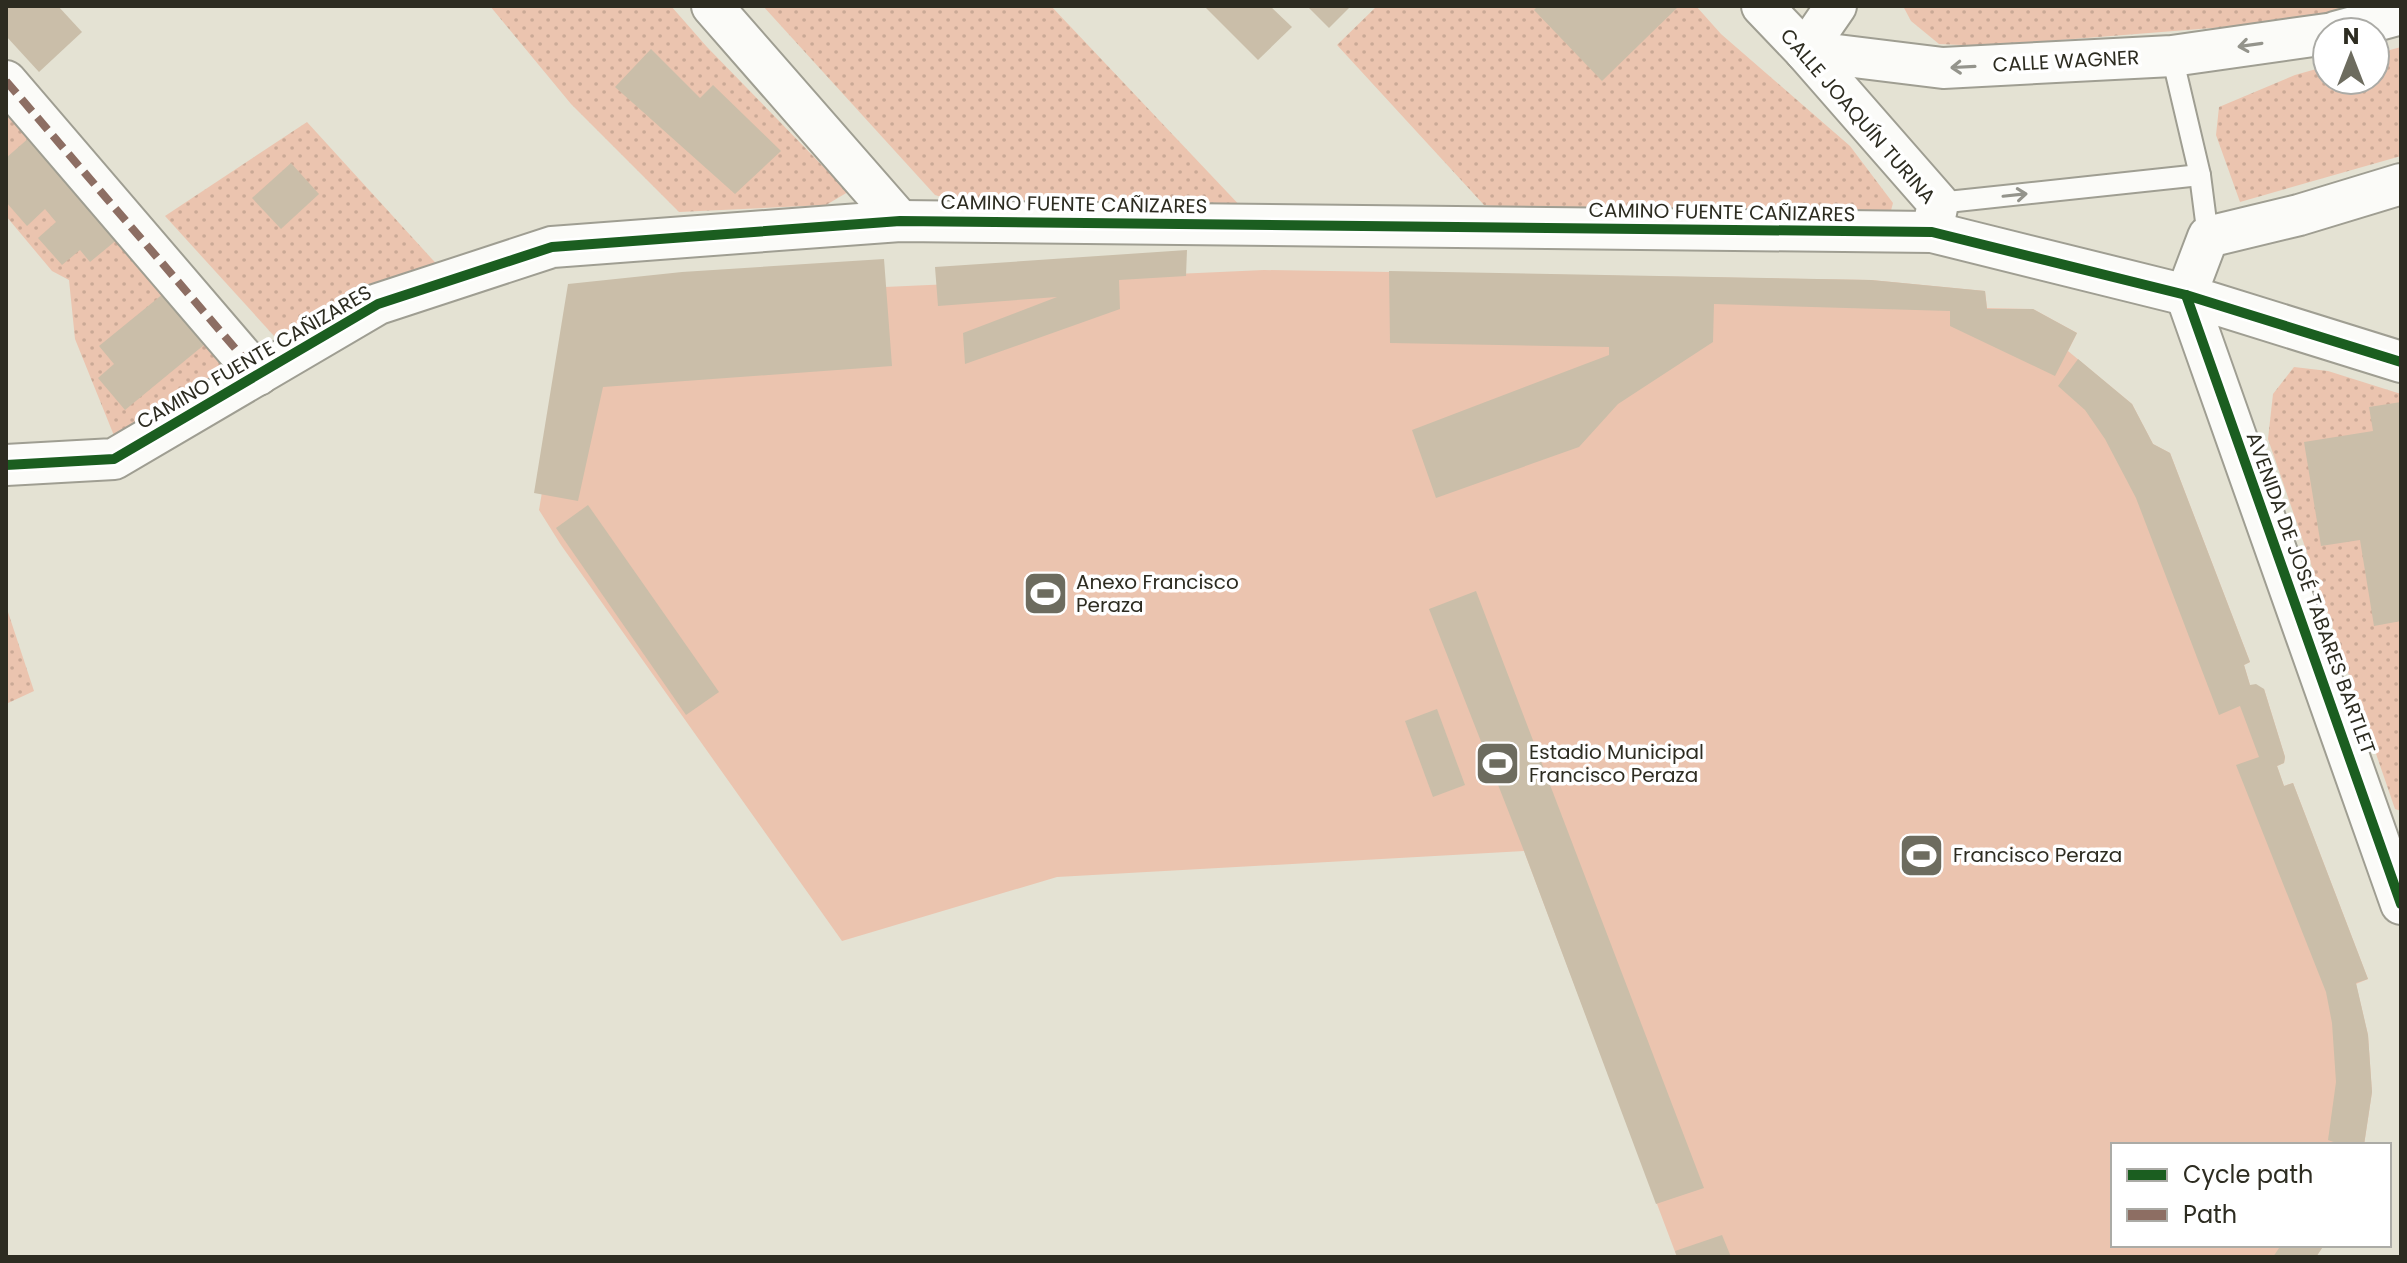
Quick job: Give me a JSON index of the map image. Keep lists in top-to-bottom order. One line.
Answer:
{"streets":{"street":["CALLE WAGNER","CALLE JOAQUÍN TURINA","CAMINO FUENTE CAÑIZARES","AVENIDA DE JOSÉ TABARES BARTLET"]},"crossings":[["CALLE WAGNER","CALLE JOAQUÍN TURINA"],["CALLE JOAQUÍN TURINA","CAMINO FUENTE CAÑIZARES"],["CAMINO FUENTE CAÑIZARES","AVENIDA DE JOSÉ TABARES BARTLET"]],"one_way":["CALLE WAGNER"],"places":{"sports":["Anexo Francisco Peraza","Estadio Municipal Francisco Peraza","Francisco Peraza"]},"legend":["Cycle path","Path"],"north":"top"}
